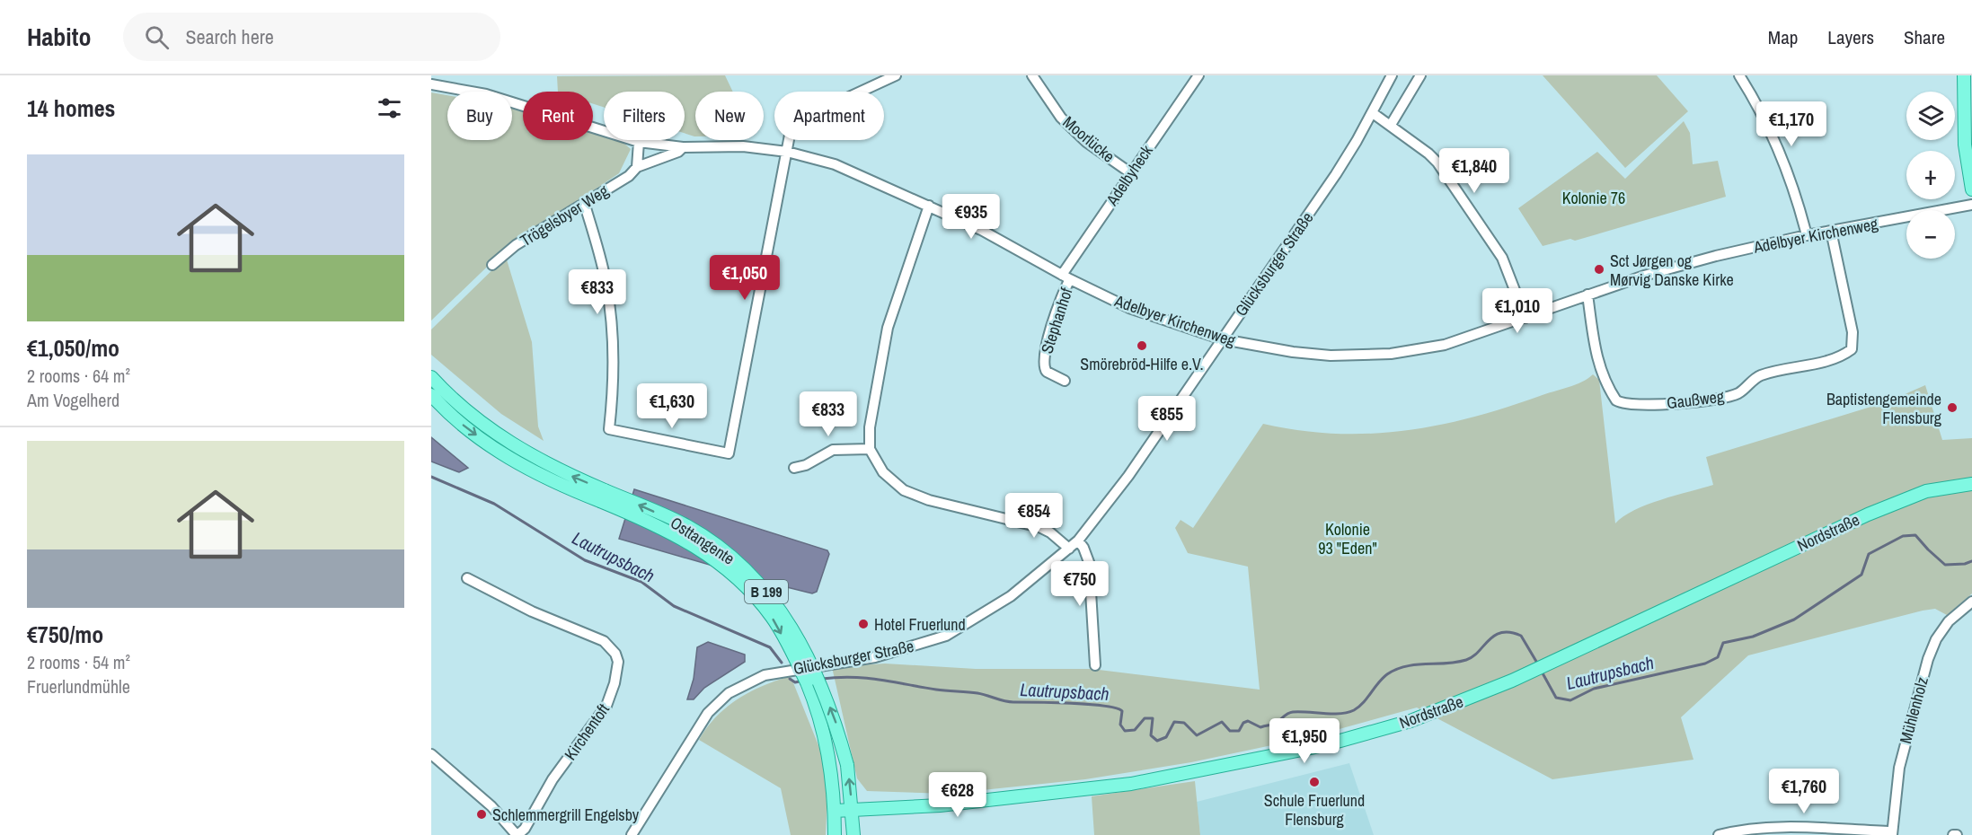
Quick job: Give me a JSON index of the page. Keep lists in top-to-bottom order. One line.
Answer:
{"streets":{"main road":["Nordstraße","Osttangente","B 199"],"street":["Moorlücke","Adelbyheck","Trögelsbyer Weg","Adelbyer Kirchenweg","Glücksburger Straße","Stephanhof","Gaußweg","Mühlenholz","Kirchentoft"]},"crossings":[["Moorlücke","Adelbyheck"],["Adelbyheck","Adelbyer Kirchenweg"],["Adelbyheck","Stephanhof"],["Trögelsbyer Weg","Adelbyer Kirchenweg"],["Adelbyer Kirchenweg","Glücksburger Straße"],["Adelbyer Kirchenweg","Stephanhof"],["Adelbyer Kirchenweg","Gaußweg"],["Nordstraße","Osttangente"],["Nordstraße","B 199"],["Osttangente","B 199"]],"water":["Lautrupsbach"],"parks":["Kolonie 76","Kolonie 93 \"Eden\""],"places":["Sct Jørgen og Mørvig Danske Kirke","Smörebröd-Hilfe e.V.","Baptistengemeinde Flensburg","Hotel Fruerlund","Schule Fruerlund Flensburg","Schlemmergrill Engelsby"],"page":{"header":"Habito","search":"Search here","nav":["Map","Layers","Share"],"heading":"14 homes","map_buttons":["+","−"],"chip":["Buy","Rent","Filters","New","Apartment"],"price":["€1,170","€1,840","€935","€1,050","€833","€1,010","€1,630","€833","€855","€854","€750","€1,950","€1,760","€628"],"list":[{"name":"€1,050/mo","note":"2 rooms · 64 m² · Am Vogelherd"},{"name":"€750/mo","note":"2 rooms · 54 m² · Fruerlundmühle"}]}}
